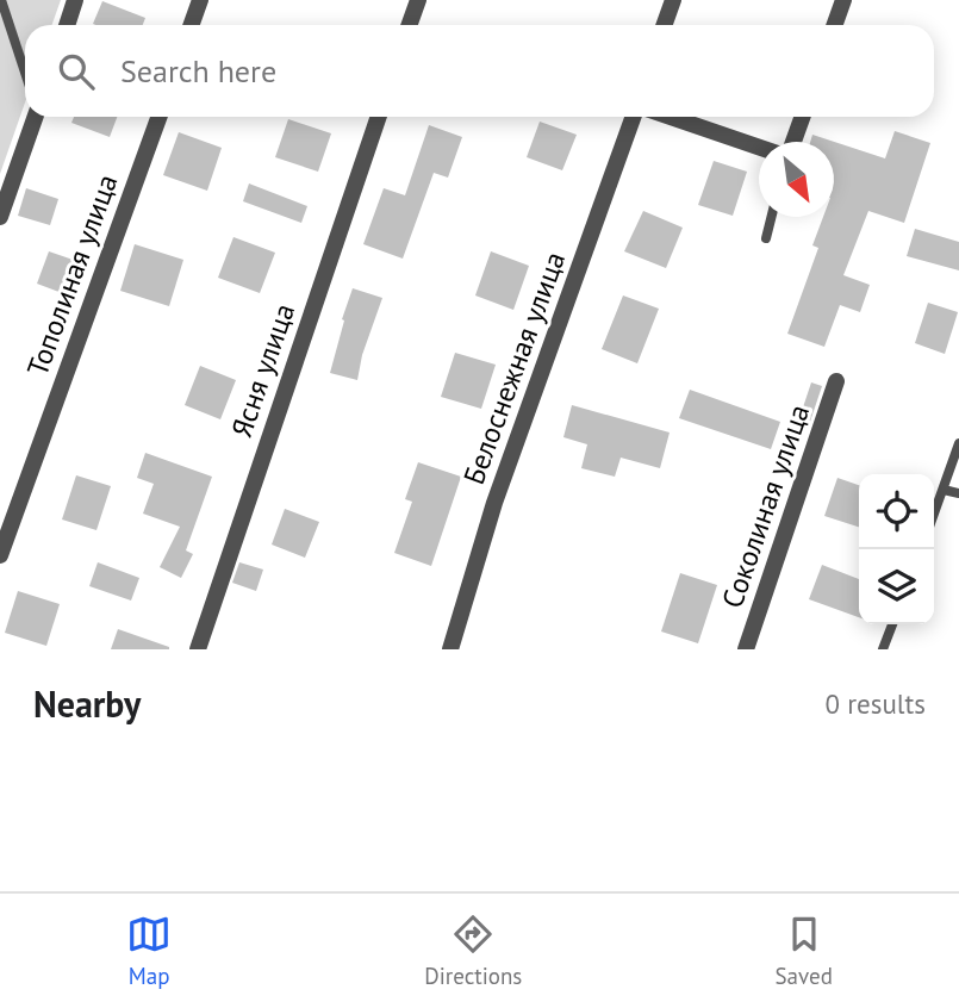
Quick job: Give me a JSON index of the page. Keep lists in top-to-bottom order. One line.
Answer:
{"streets":{"street":["Тополиная улица","Белоснежная улица","Ясня улица","Соколиная улица"]},"north":"bottom right","page":{"search":"Search here","heading":["Nearby","0 results"],"nav":["Map","Directions","Saved"]}}
